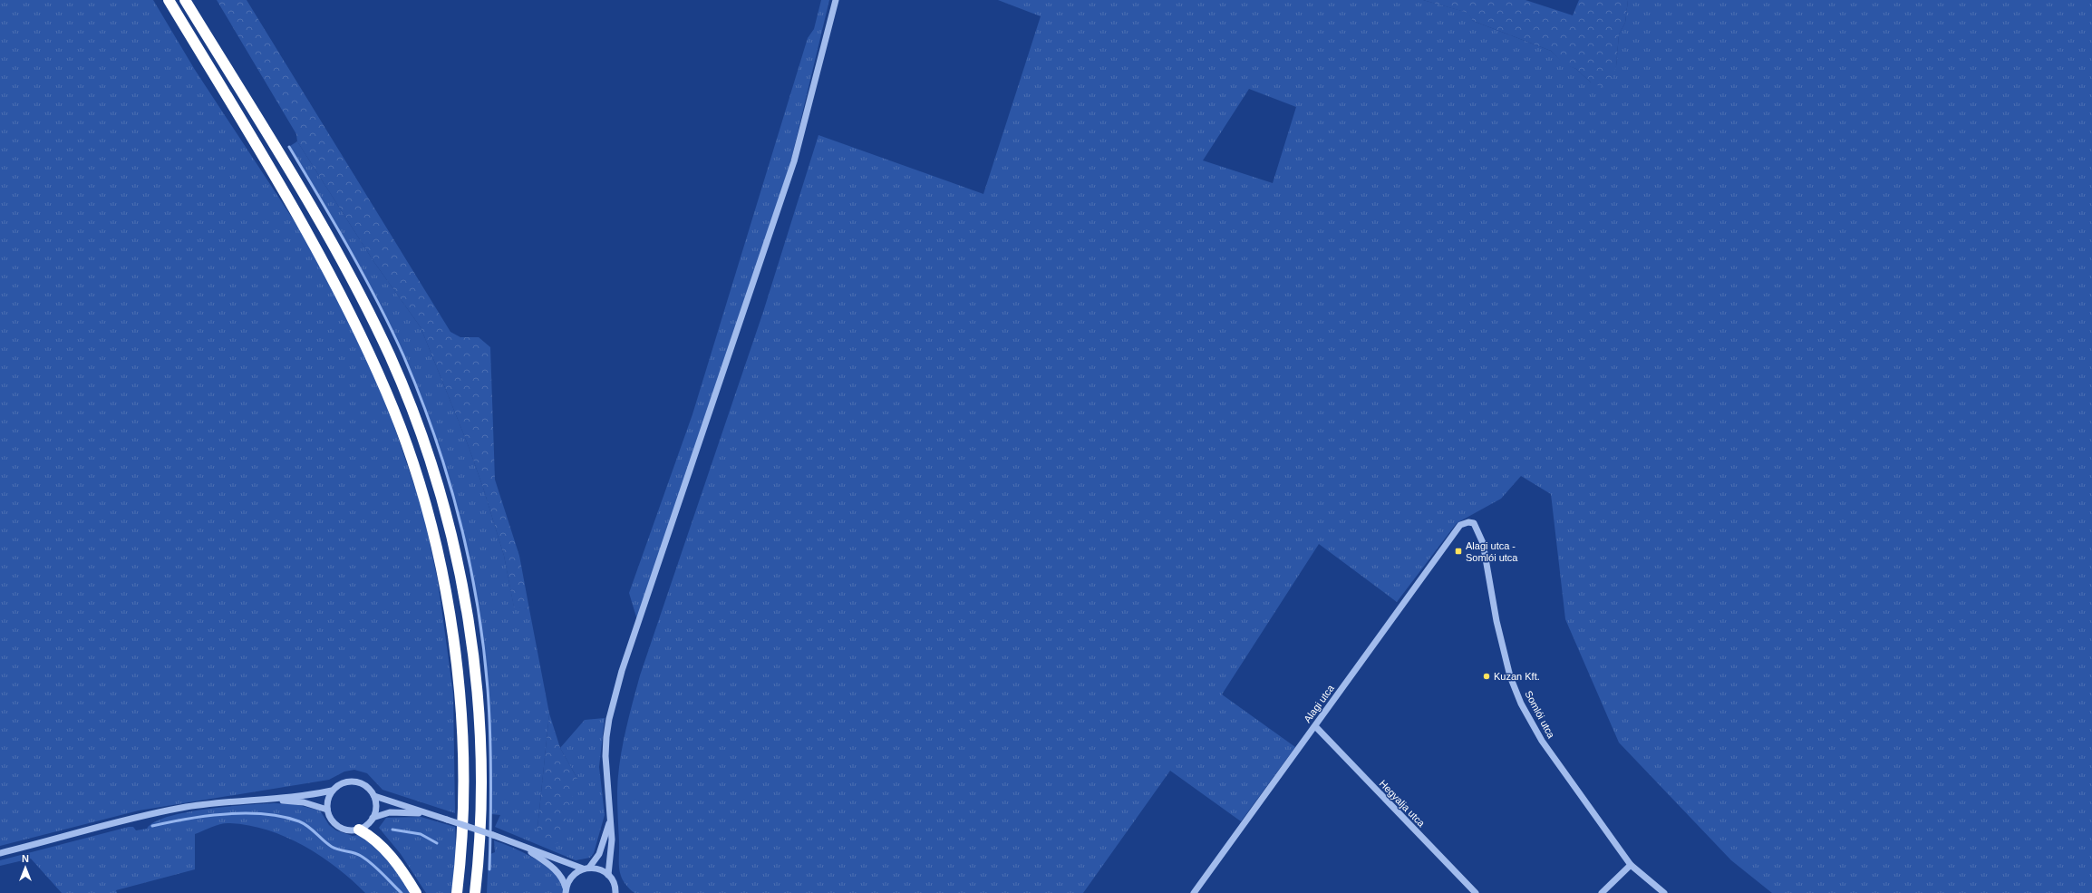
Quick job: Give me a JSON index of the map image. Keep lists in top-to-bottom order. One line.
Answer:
{"streets":{"street":["Alagi utca","Somlói utca","Hegyalja utca"]},"crossings":[["Alagi utca","Somlói utca"],["Alagi utca","Hegyalja utca"]],"places":{"transit":["Alagi utca - Somlói utca"],"other":["Kuzan Kft."]},"north":"top"}
